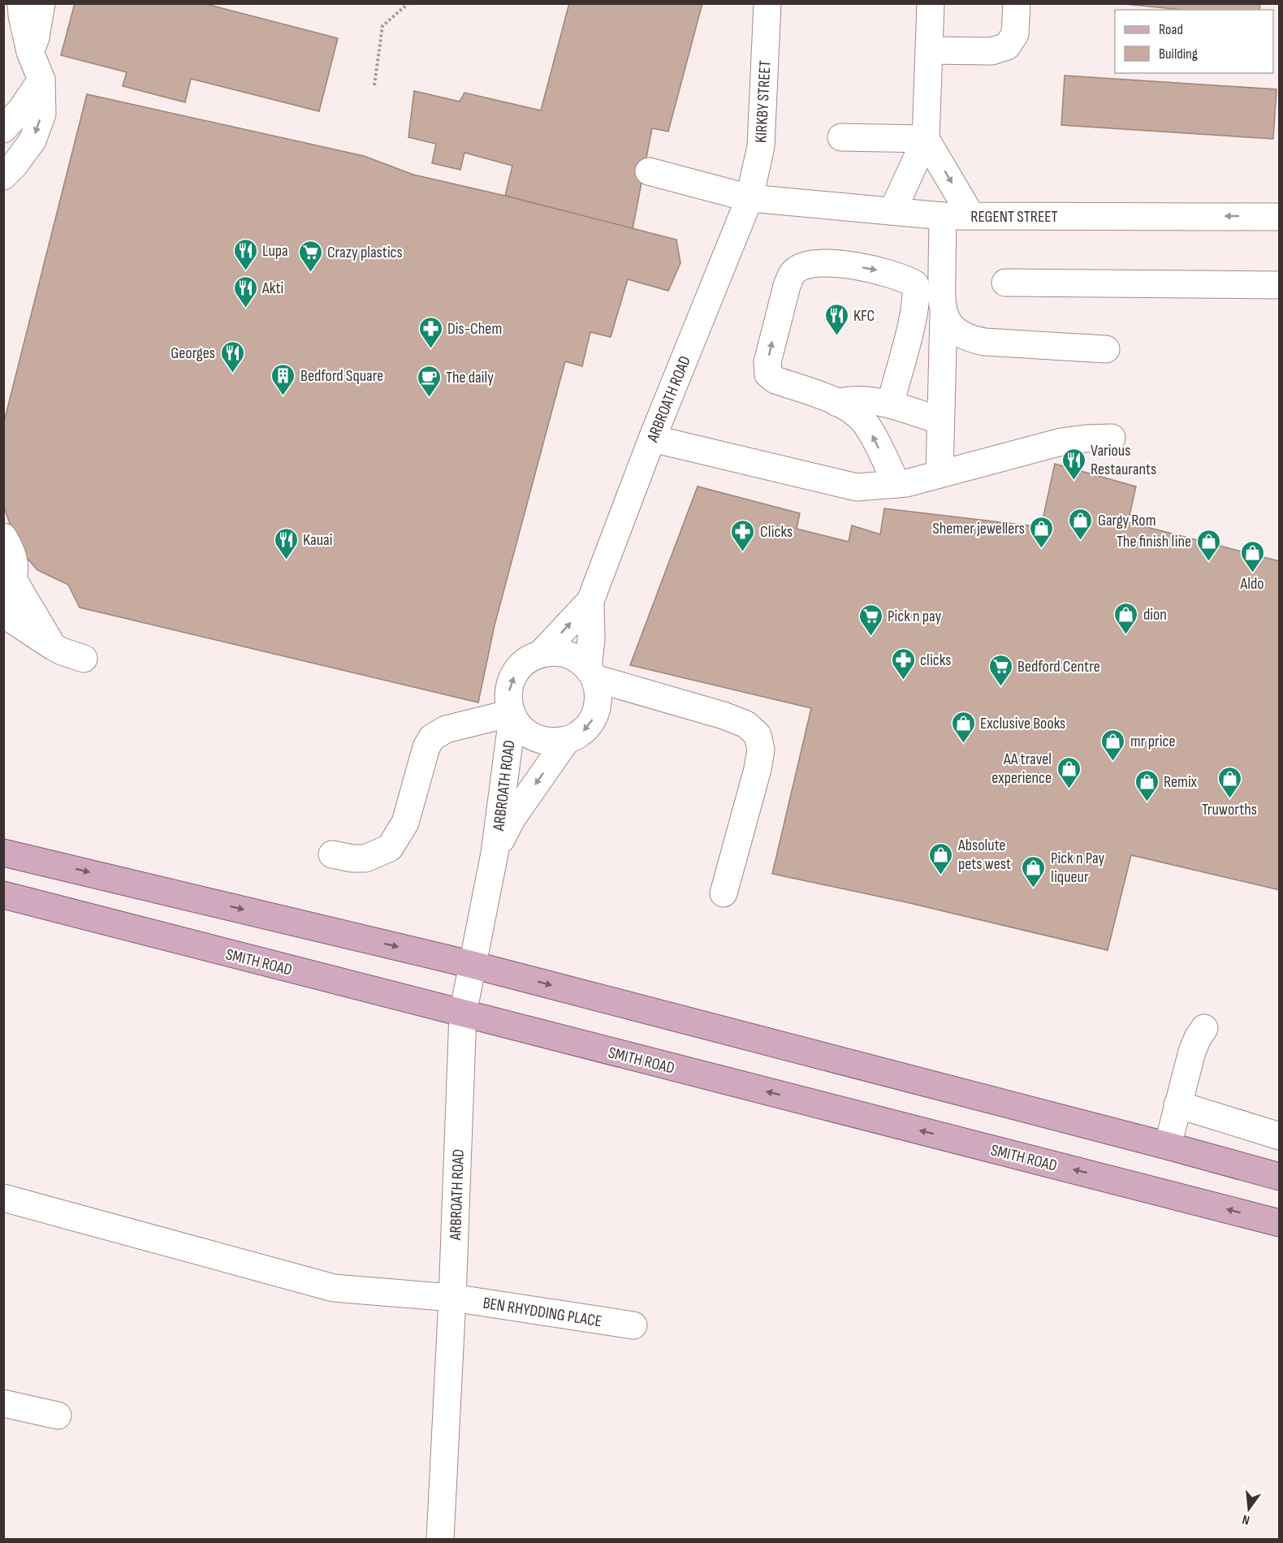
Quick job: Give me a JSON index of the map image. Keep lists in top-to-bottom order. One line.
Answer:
{"streets":{"main road":["SMITH ROAD"],"street":["KIRKBY STREET","REGENT STREET","ARBROATH ROAD","BEN RHYDDING PLACE"]},"crossings":[["KIRKBY STREET","REGENT STREET"],["KIRKBY STREET","ARBROATH ROAD"],["REGENT STREET","ARBROATH ROAD"],["ARBROATH ROAD","SMITH ROAD"],["ARBROATH ROAD","BEN RHYDDING PLACE"]],"places":{"restaurant":["Lupa","Akti","KFC","Georges","Various Restaurants","Kauai"],"supermarket":["Crazy plastics","Pick n pay","Bedford Centre"],"pharmacy":["Dis-Chem","Clicks","clicks"],"building":["Bedford Square"],"cafe":["The daily"],"shop":["Gargy Rom","Shemer jewellers","The finish line","Aldo","dion","Exclusive Books","mr price","AA travel experience","Truworths","Remix","Absolute pets west","Pick n Pay liqueur"]},"legend":["Road","Building"],"north":"bottom"}
